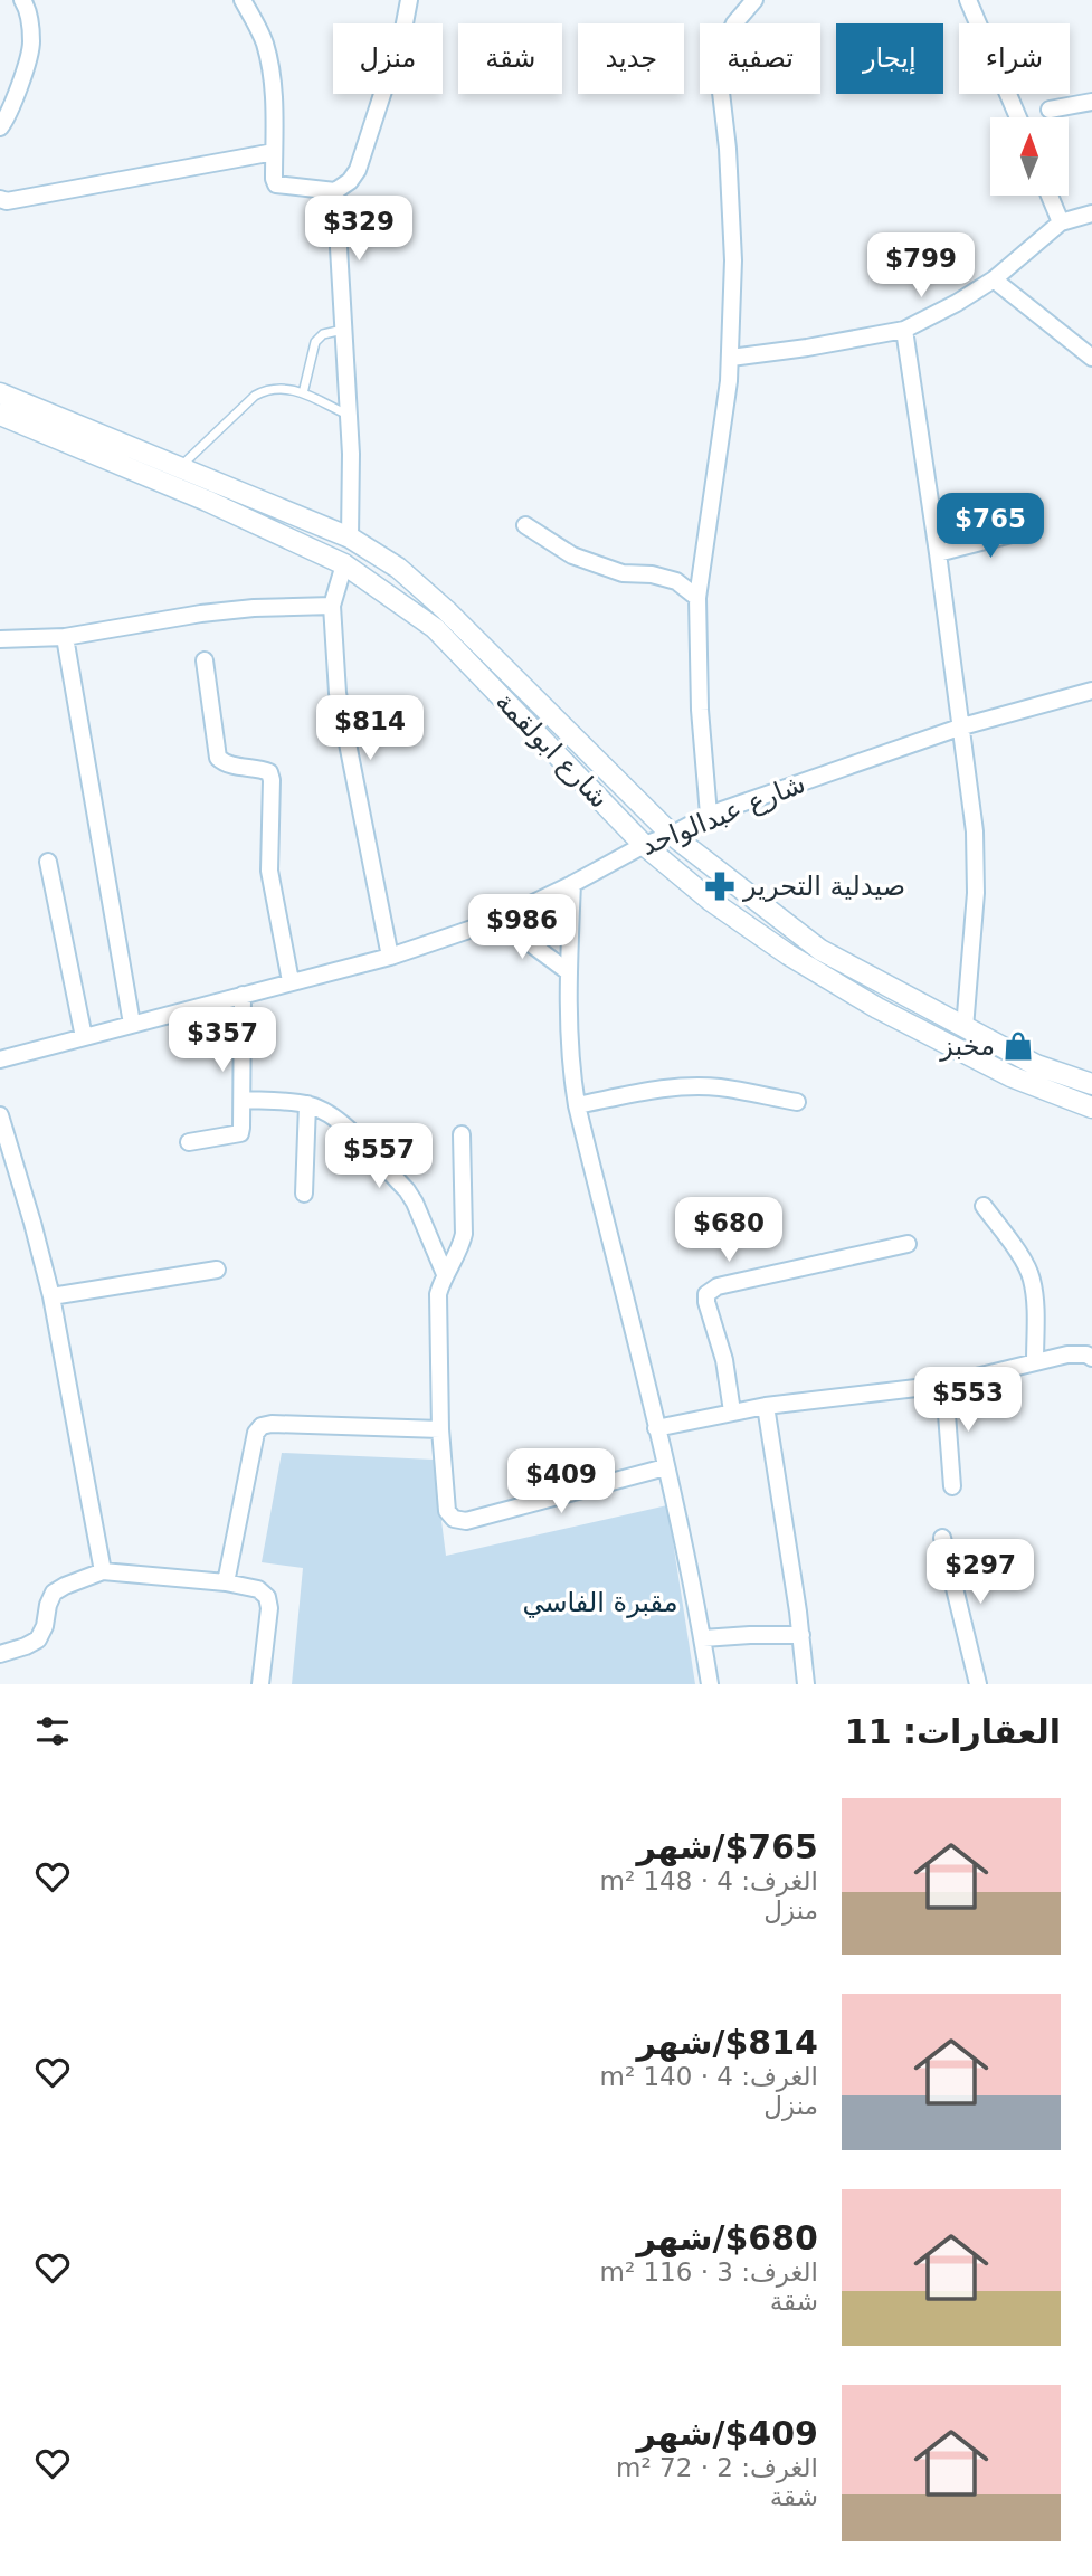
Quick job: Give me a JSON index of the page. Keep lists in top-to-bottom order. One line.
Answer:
{"streets":{"street":["شارع ابولقمة","شارع عبدالواحد"]},"crossings":[["شارع ابولقمة","شارع عبدالواحد"]],"parks":["مقبرة الفاسي"],"places":{"pharmacy":["صيدلية التحرير"],"shop":["مخبز"]},"north":"top","page":{"chip":["شراء","إيجار","تصفية","جديد","شقة","منزل"],"price":["$329","$799","$765","$814","$986","$357","$557","$680","$553","$409","$297"],"heading":"العقارات: 11","list":[{"name":"$765/شهر","note":"الغرف: 4 · 148 m² · منزل"},{"name":"$814/شهر","note":"الغرف: 4 · 140 m² · منزل"},{"name":"$680/شهر","note":"الغرف: 3 · 116 m² · شقة"},{"name":"$409/شهر","note":"الغرف: 2 · 72 m² · شقة"}]}}
